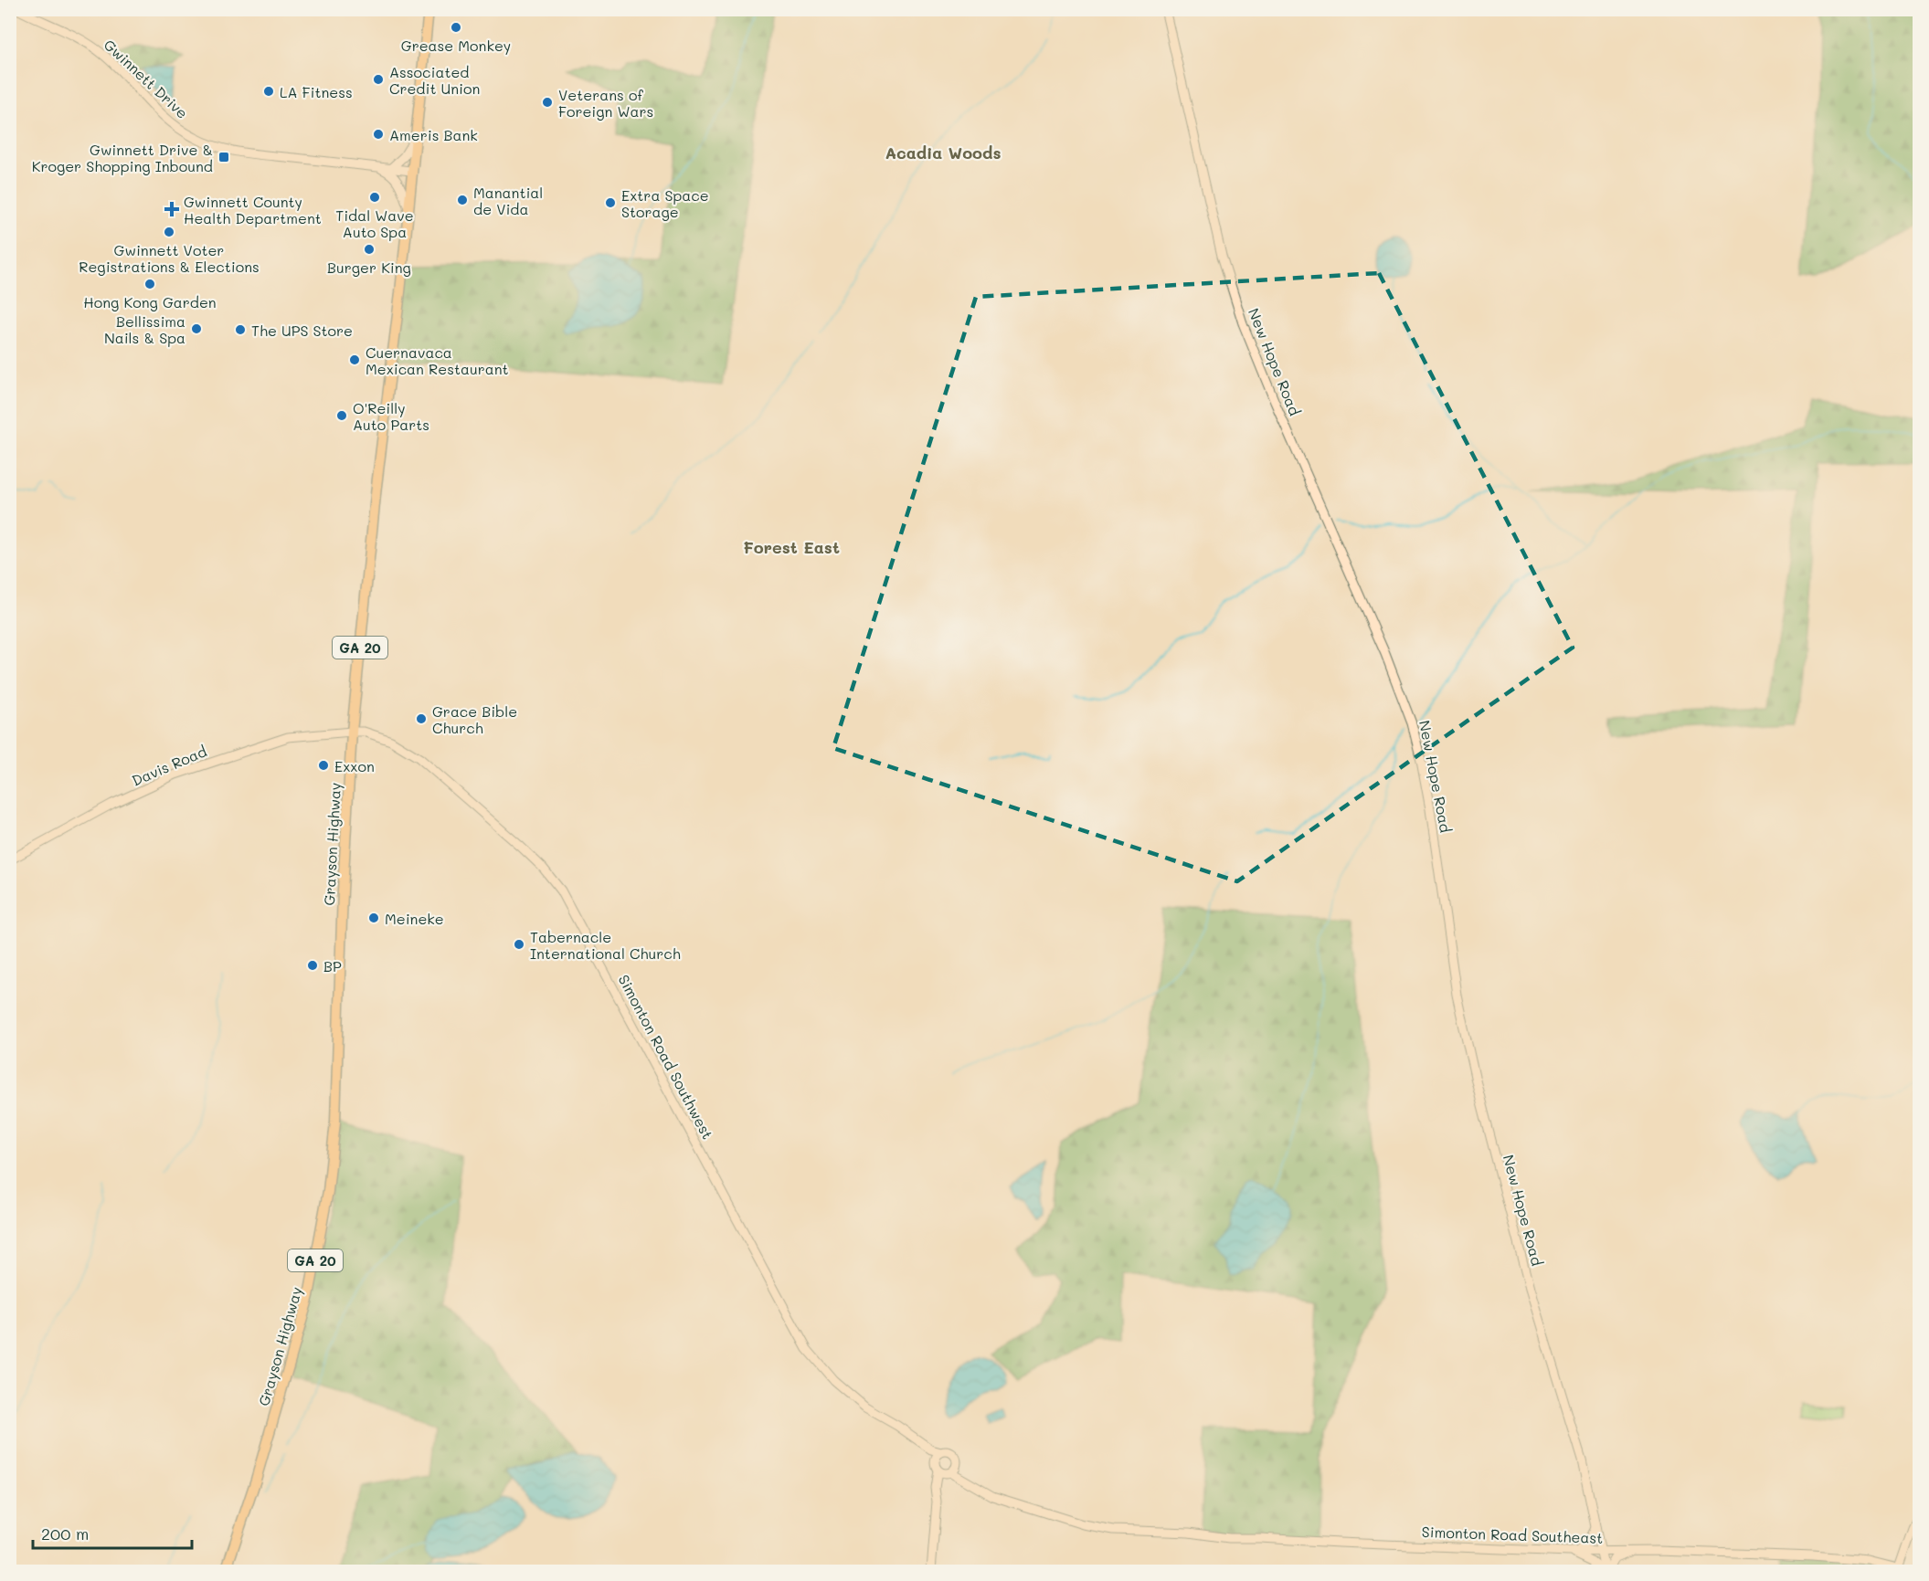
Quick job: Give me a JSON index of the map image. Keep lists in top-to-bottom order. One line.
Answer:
{"streets":{"main road":["GA 20","Grayson Highway"],"street":["Gwinnett Drive","New Hope Road","Davis Road","Simonton Road Southwest","Simonton Road Southeast"]},"crossings":[["Gwinnett Drive","Grayson Highway"],["New Hope Road","Simonton Road Southeast"],["Davis Road","Grayson Highway"],["Davis Road","Simonton Road Southwest"],["Grayson Highway","Simonton Road Southwest"],["Simonton Road Southwest","Simonton Road Southeast"]],"districts":["Acadia Woods","Forest East"],"places":{"other":["Grease Monkey","Associated Credit Union","LA Fitness","Veterans of Foreign Wars","Ameris Bank","Tidal Wave Auto Spa","Manantial de Vida","Extra Space Storage","Gwinnett Voter Registrations & Elections","Burger King","Hong Kong Garden","Bellissima Nails & Spa","The UPS Store","Cuernavaca Mexican Restaurant","O'Reilly Auto Parts","Grace Bible Church","Exxon","Meineke","Tabernacle International Church","BP"],"transit":["Gwinnett Drive & Kroger Shopping Inbound"],"health":["Gwinnett County Health Department"]},"scale_bar":"200 m"}
